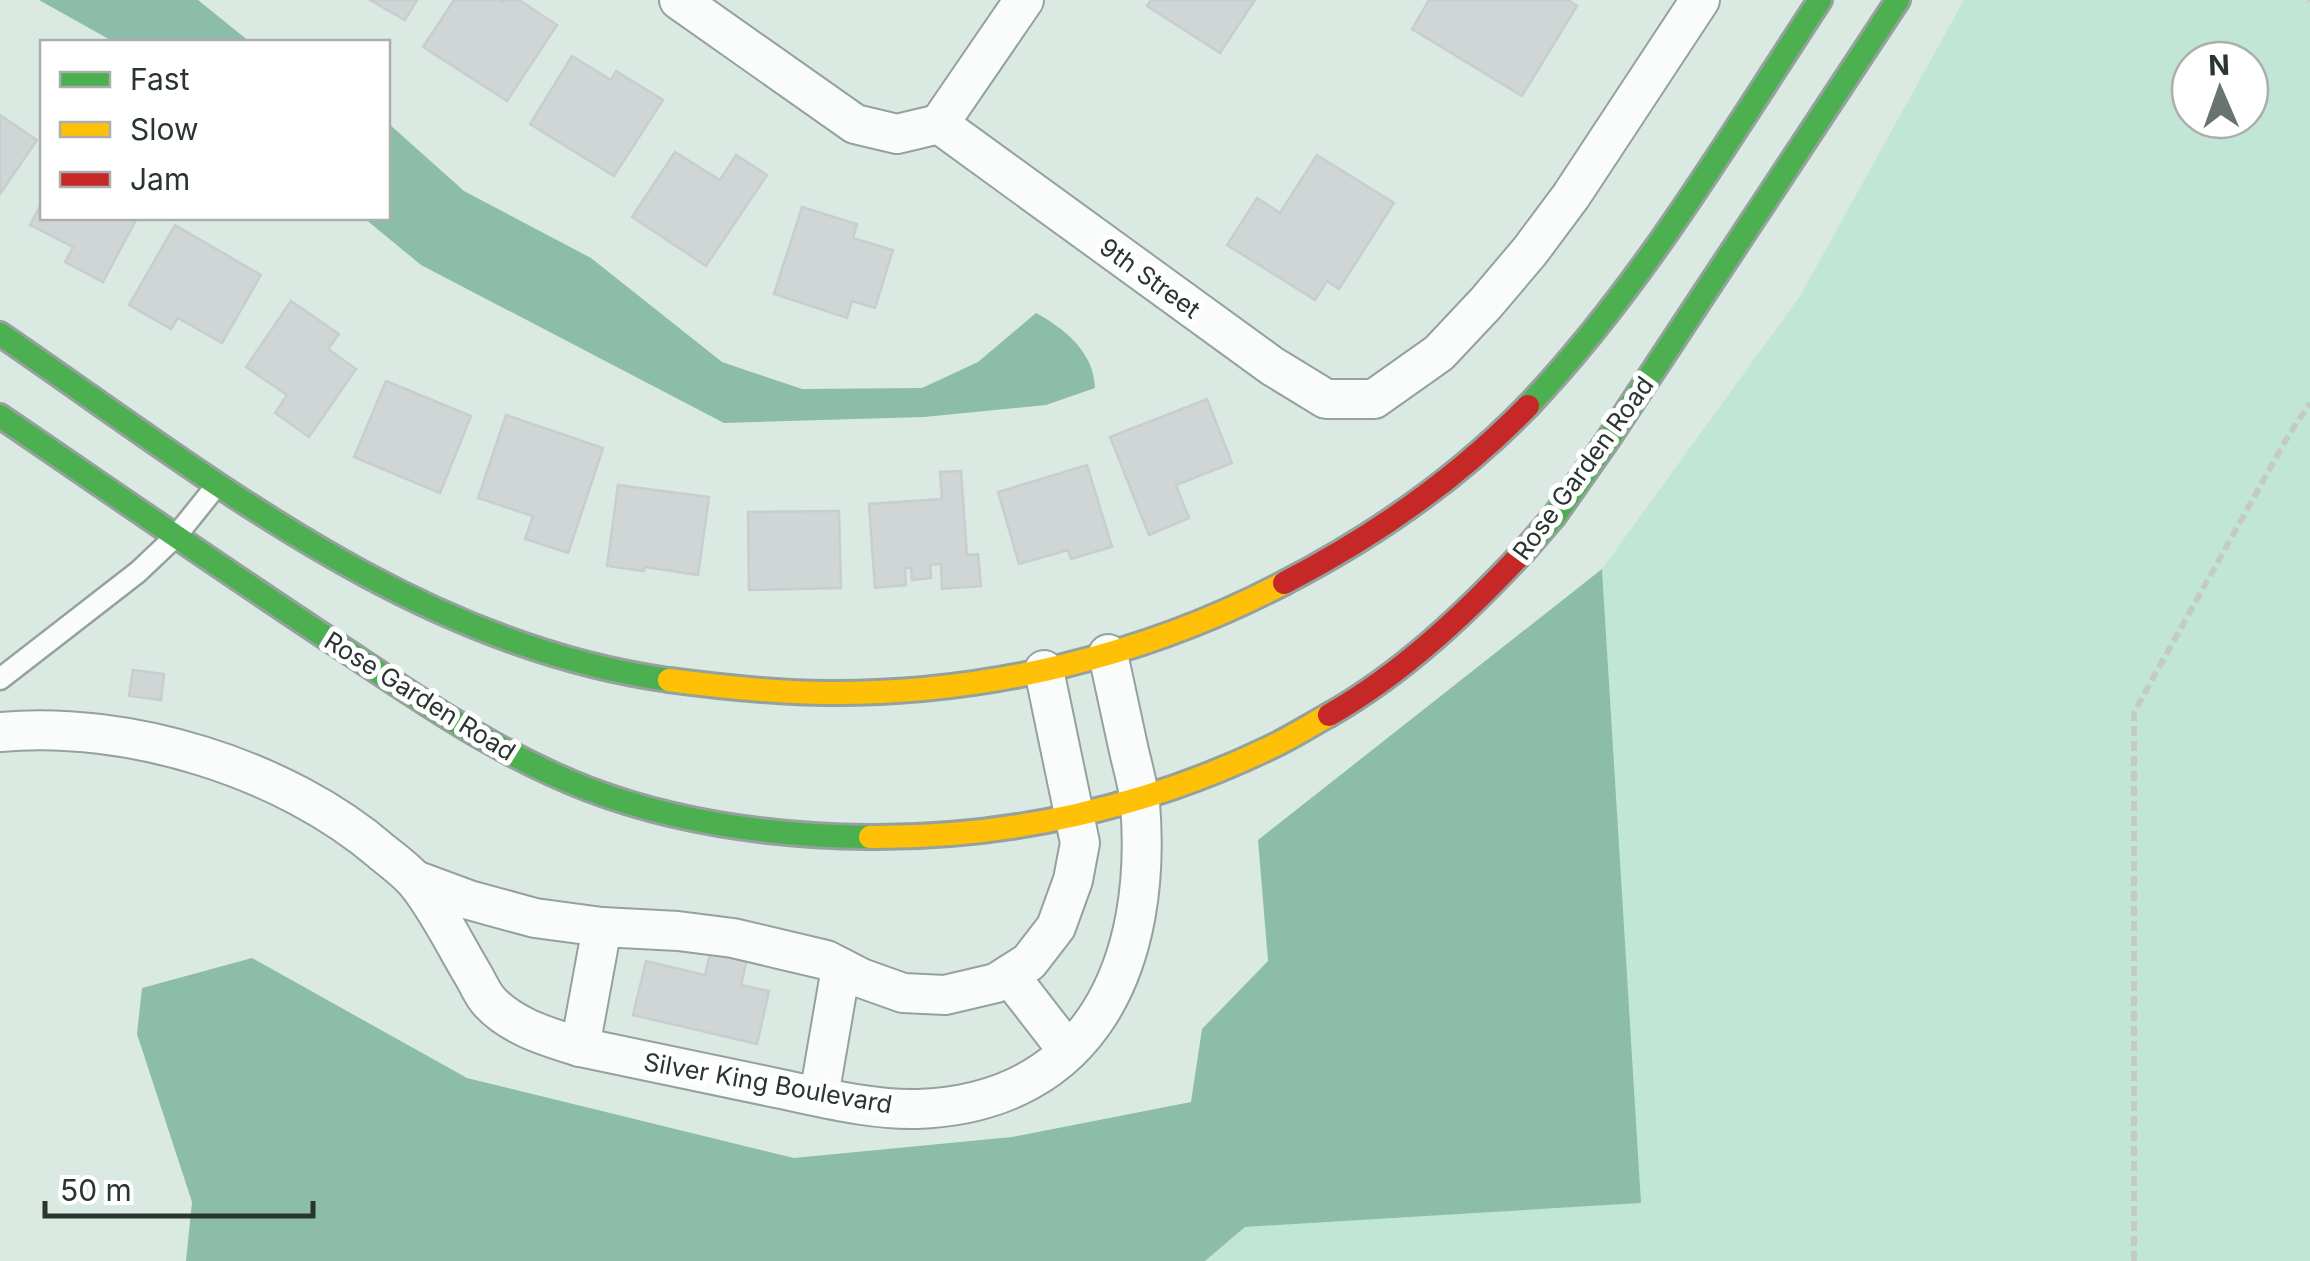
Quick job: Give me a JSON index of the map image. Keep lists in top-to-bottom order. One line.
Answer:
{"streets":{"street":["9th Street","Rose Garden Road","Silver King Boulevard"]},"crossings":[["Rose Garden Road","Silver King Boulevard"]],"legend":["Fast","Slow","Jam"],"scale_bar":"50 m","north":"top"}
